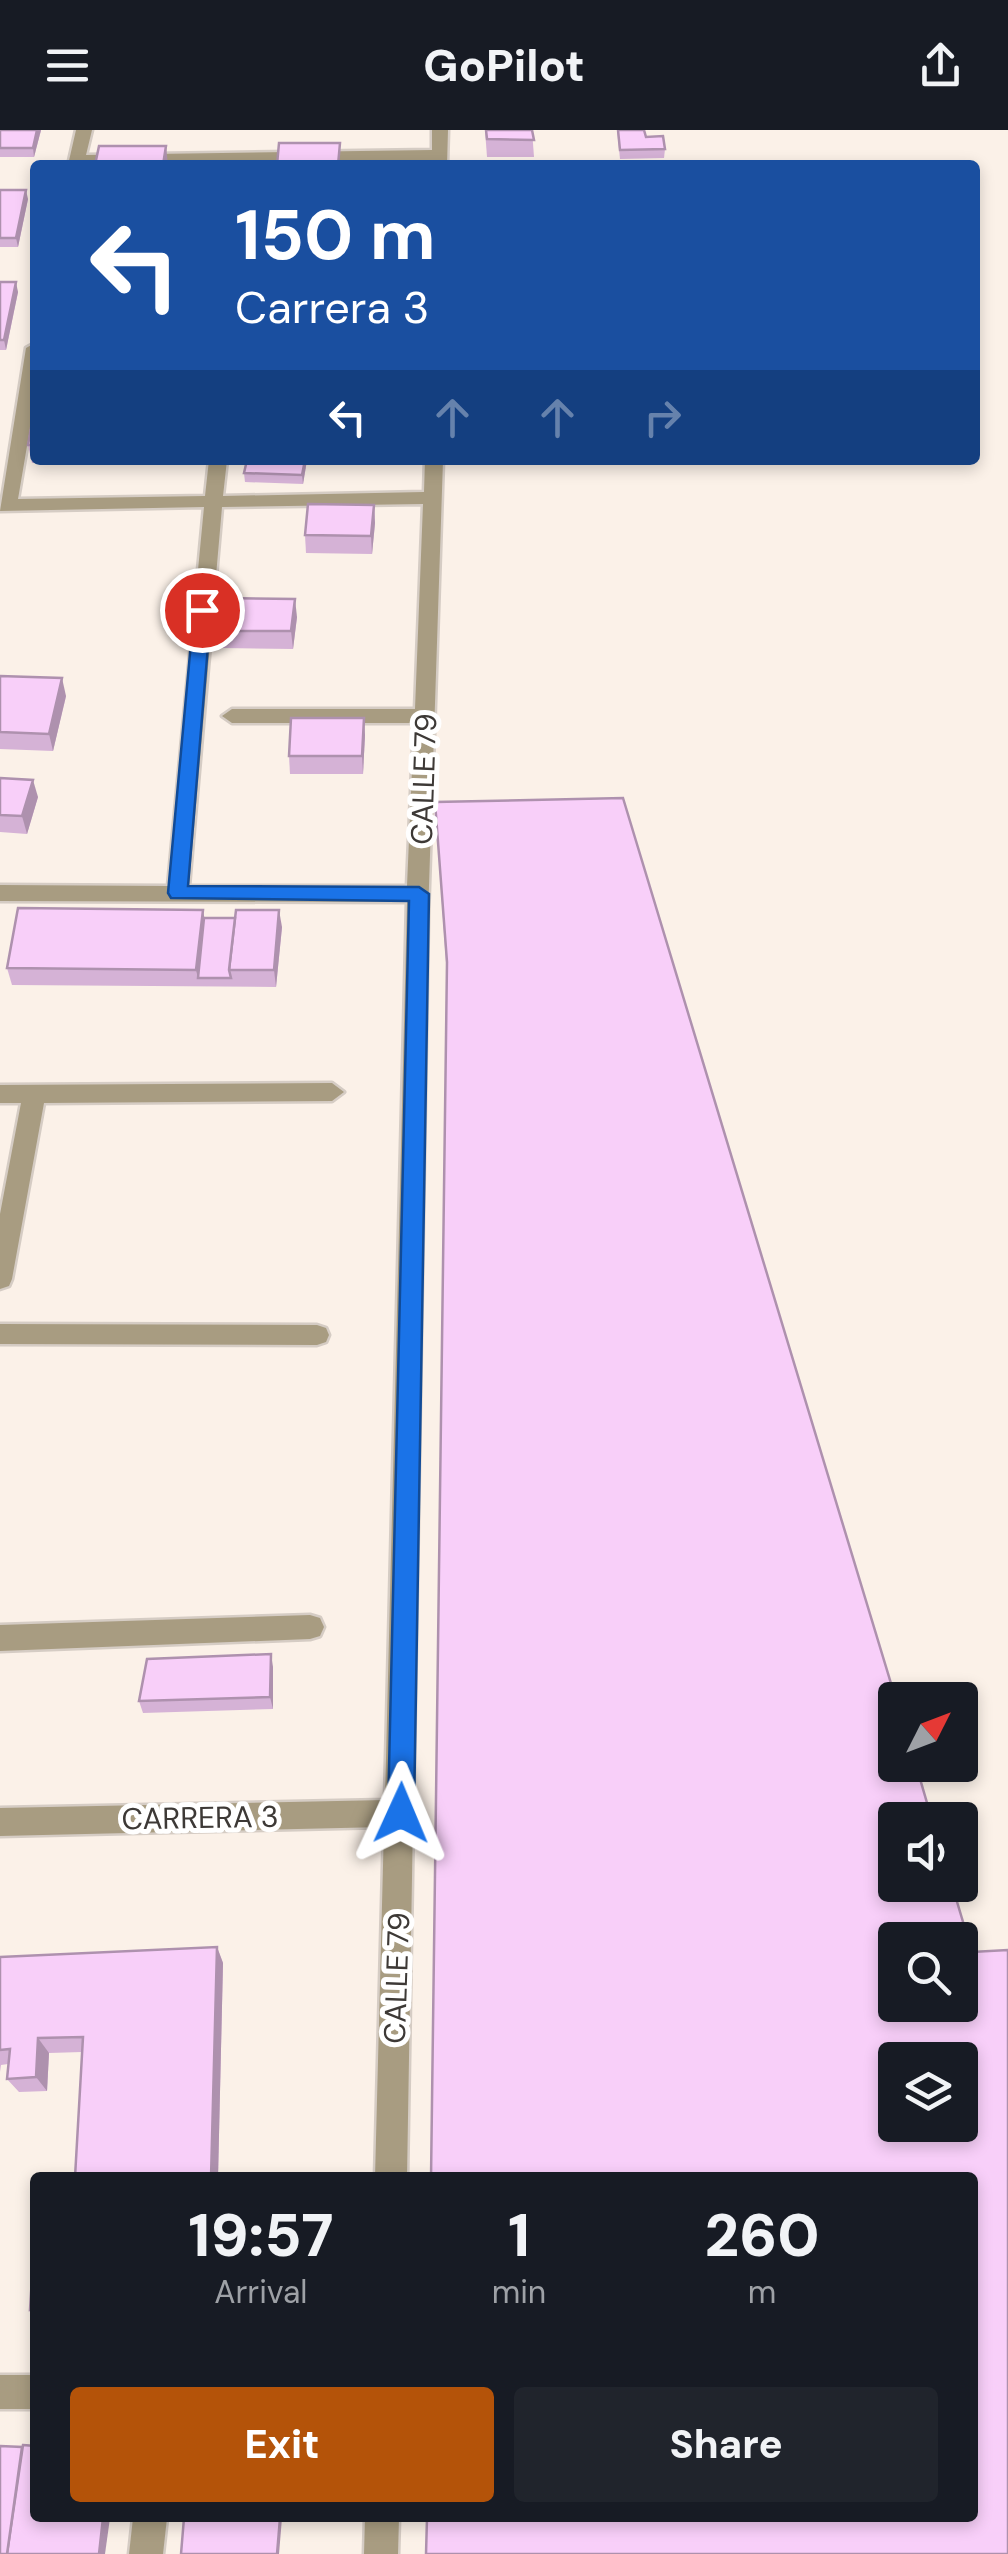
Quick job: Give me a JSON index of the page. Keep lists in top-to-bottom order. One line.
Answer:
{"streets":{"street":["CALLE 79","CARRERA 3"]},"crossings":[["CALLE 79","CARRERA 3"]],"north":"top right","page":{"header":"GoPilot","turn":["150 m","Carrera 3"],"eta":["19:57","Arrival","1","min","260","m"],"buttons":["Exit","Share"]}}
